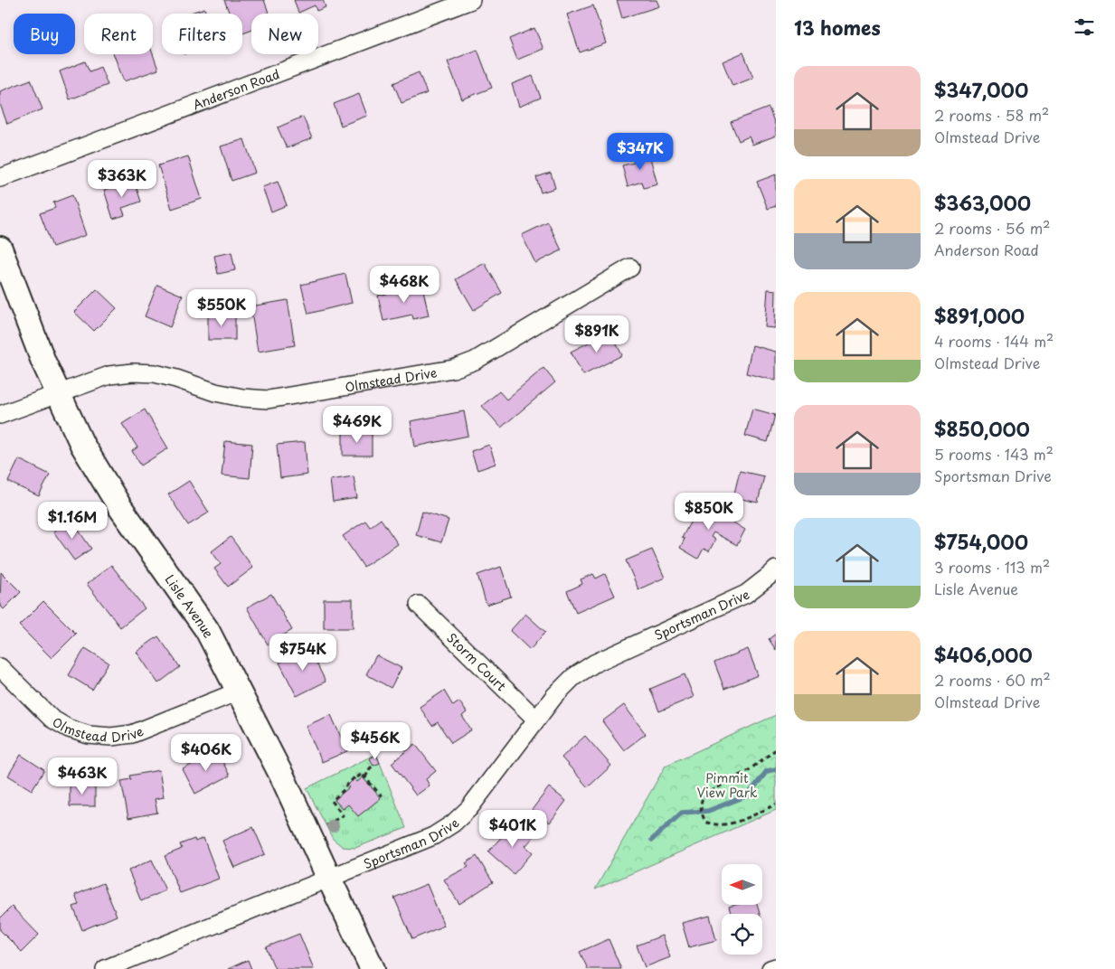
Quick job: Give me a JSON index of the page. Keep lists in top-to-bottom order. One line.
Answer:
{"streets":{"street":["Anderson Road","Olmstead Drive","Lisle Avenue","Sportsman Drive","Storm Court"]},"crossings":[["Olmstead Drive","Lisle Avenue"],["Lisle Avenue","Sportsman Drive"],["Sportsman Drive","Storm Court"]],"parks":["Pimmit View Park"],"north":"left","page":{"heading":"13 homes","chip":["Buy","Rent","Filters","New"],"list":[{"name":"$347,000","note":"2 rooms · 58 m² · Olmstead Drive"},{"name":"$363,000","note":"2 rooms · 56 m² · Anderson Road"},{"name":"$891,000","note":"4 rooms · 144 m² · Olmstead Drive"},{"name":"$850,000","note":"5 rooms · 143 m² · Sportsman Drive"},{"name":"$754,000","note":"3 rooms · 113 m² · Lisle Avenue"},{"name":"$406,000","note":"2 rooms · 60 m² · Olmstead Drive"}],"price":["$347K","$363K","$468K","$550K","$891K","$469K","$850K","$1.16M","$754K","$456K","$406K","$463K","$401K"]}}
